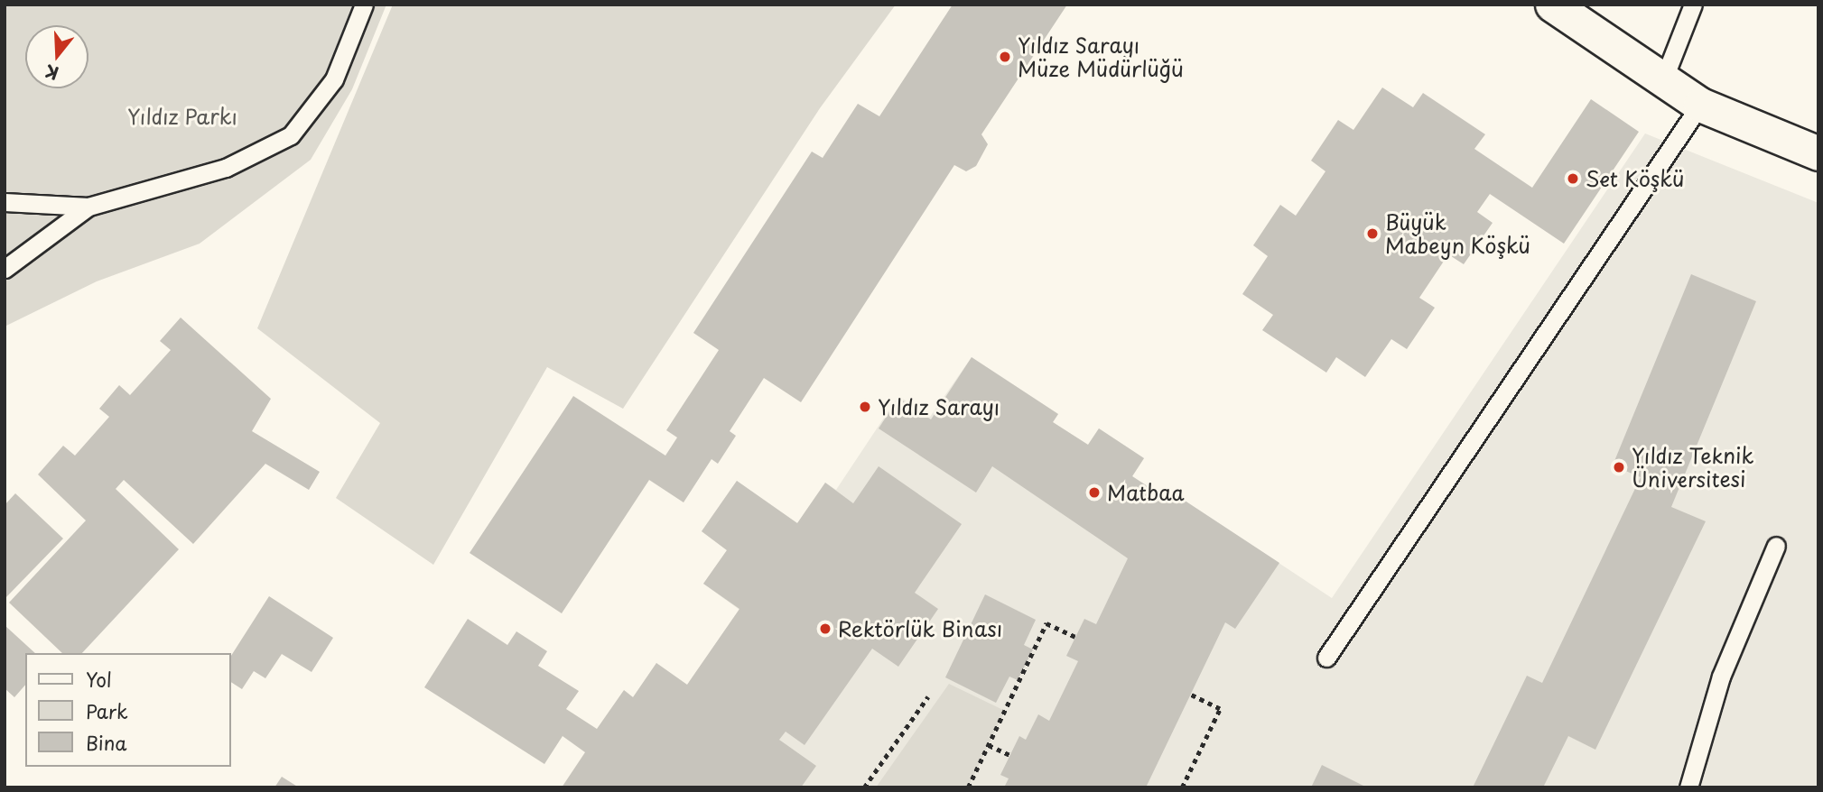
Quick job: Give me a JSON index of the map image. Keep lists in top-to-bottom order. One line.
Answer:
{"parks":["Yıldız Parkı"],"places":["Yıldız Sarayı Müze Müdürlüğü","Set Köşkü","Büyük Mabeyn Köşkü","Yıldız Sarayı","Yıldız Teknik Üniversitesi","Matbaa","Rektörlük Binası"],"legend":["Yol","Park","Bina"],"north":"bottom"}
